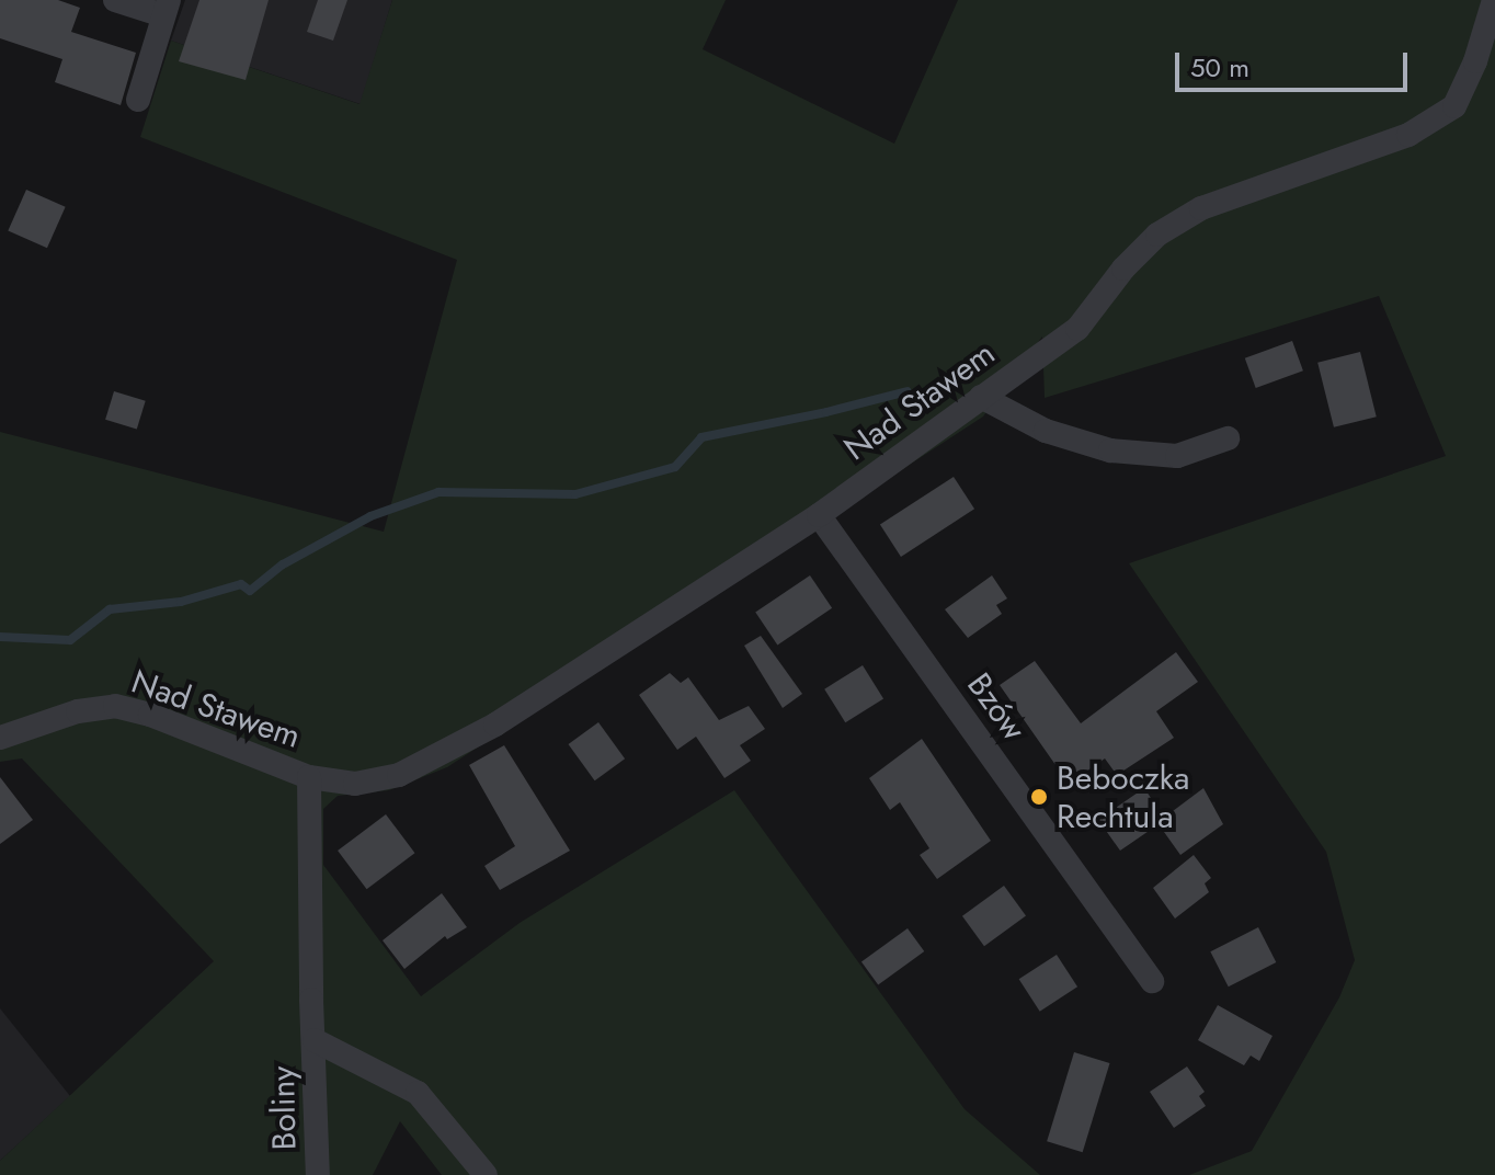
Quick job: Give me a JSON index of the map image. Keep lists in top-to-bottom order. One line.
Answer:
{"streets":{"street":["Nad Stawem","Bzów","Boliny"]},"crossings":[["Nad Stawem","Bzów"],["Nad Stawem","Boliny"]],"places":["Beboczka Rechtula"],"scale_bar":"50 m"}
